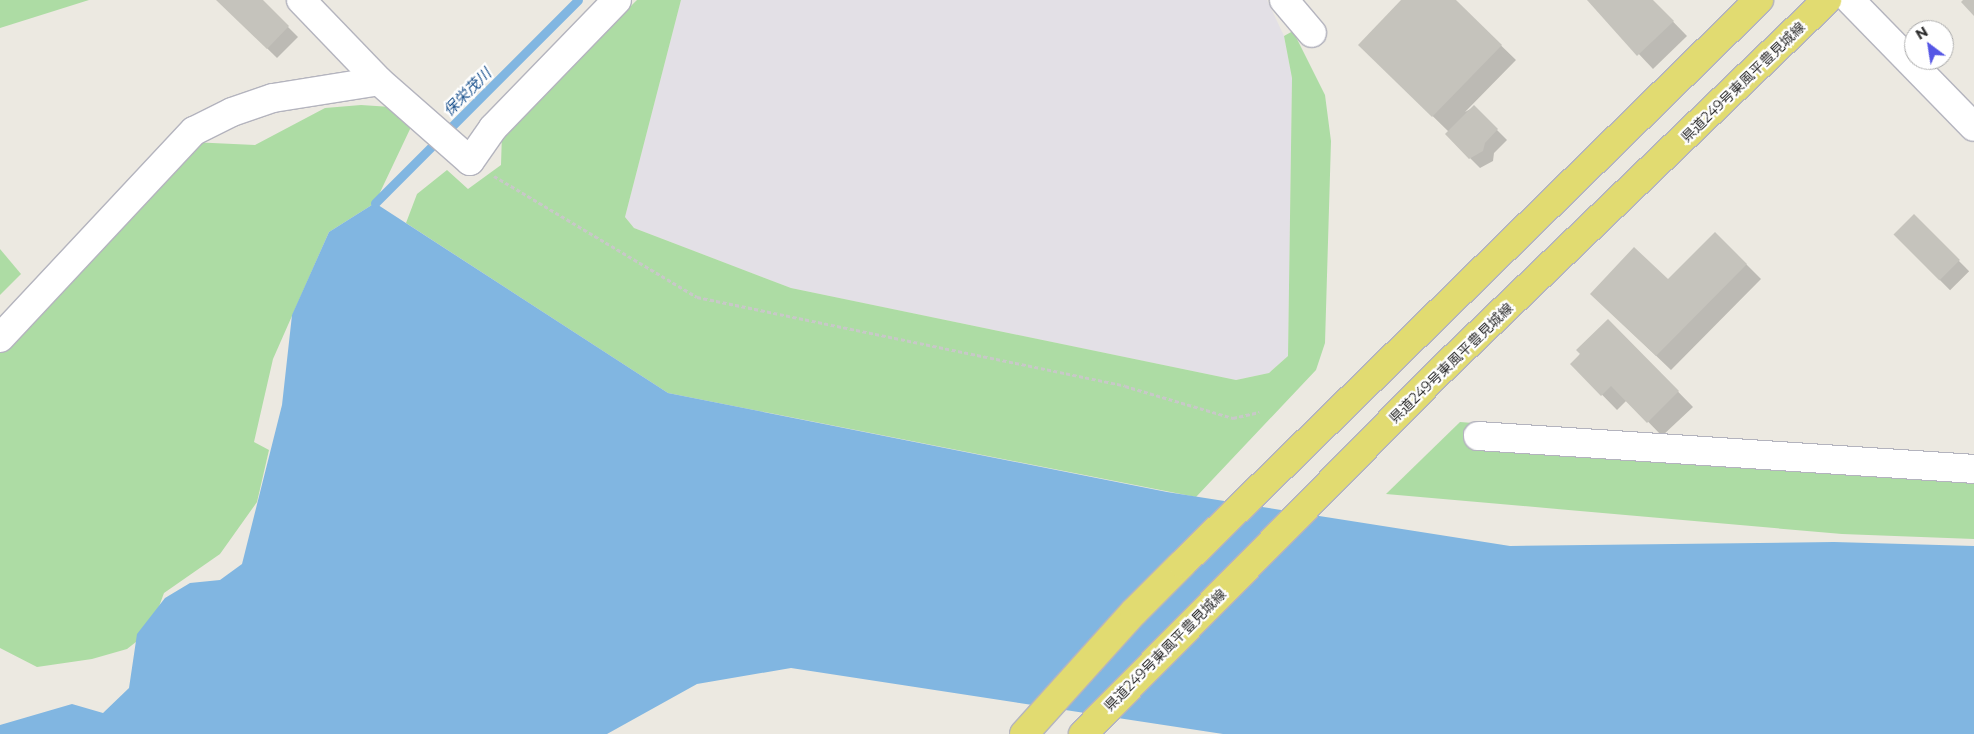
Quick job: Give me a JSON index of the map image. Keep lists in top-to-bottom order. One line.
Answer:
{"streets":{"main road":["県道249号東風平豊見城線"]},"water":["保栄茂川"],"north":"top left"}
